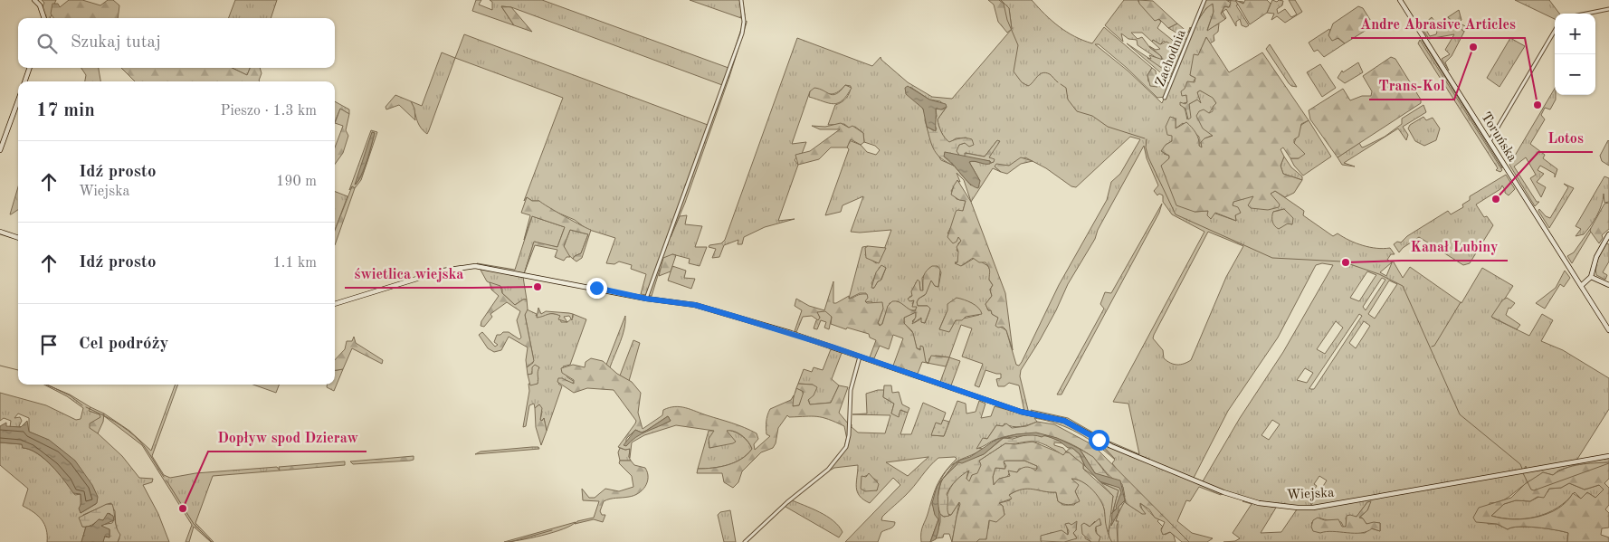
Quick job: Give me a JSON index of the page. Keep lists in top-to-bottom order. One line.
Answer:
{"streets":{"street":["Zachodnia","Toruńska","Wiejska"]},"places":["Trans-Kol","Andre Abrasive Articles","Lotos","Kanał Lubiny","świetlica wiejska","Dopływ spod Dzieraw"],"page":{"map_buttons":["+","−"],"search":"Szukaj tutaj","heading":["17 min","Pieszo · 1.3 km"],"list":[["Idź prosto","Wiejska","190 m"],["Idź prosto","1.1 km"],"Cel podróży"]}}
